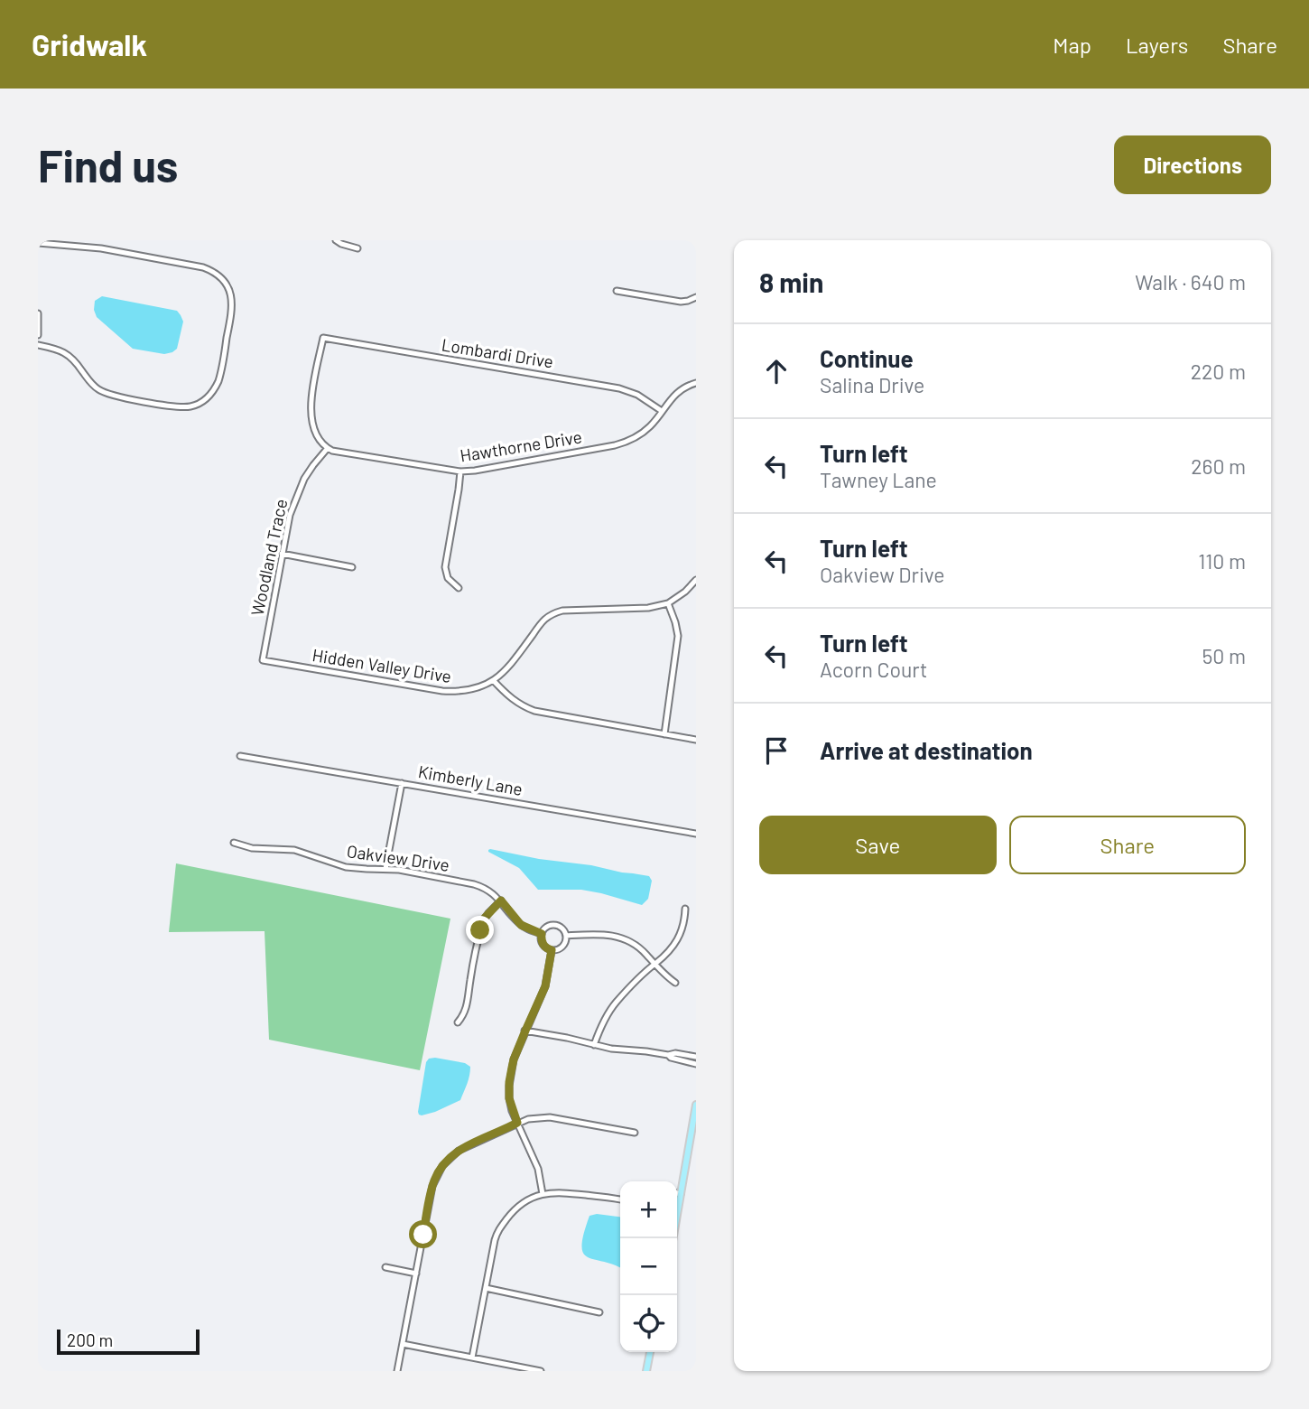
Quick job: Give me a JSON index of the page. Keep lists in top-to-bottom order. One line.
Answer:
{"streets":{"street":["Lombardi Drive","Hawthorne Drive","Woodland Trace","Hidden Valley Drive","Kimberly Lane","Oakview Drive"]},"crossings":[["Lombardi Drive","Hawthorne Drive"],["Lombardi Drive","Woodland Trace"],["Hawthorne Drive","Woodland Trace"],["Woodland Trace","Hidden Valley Drive"]],"scale_bar":"200 m","page":{"header":"Gridwalk","nav":["Map","Layers","Share"],"buttons":["Directions",["Save","Share"]],"title":"Find us","heading":["8 min","Walk · 640 m"],"list":[["Continue","Salina Drive","220 m"],["Turn left","Tawney Lane","260 m"],["Turn left","Oakview Drive","110 m"],["Turn left","Acorn Court","50 m"],"Arrive at destination"],"map_buttons":["+","−"],"scale":"200 m"}}
